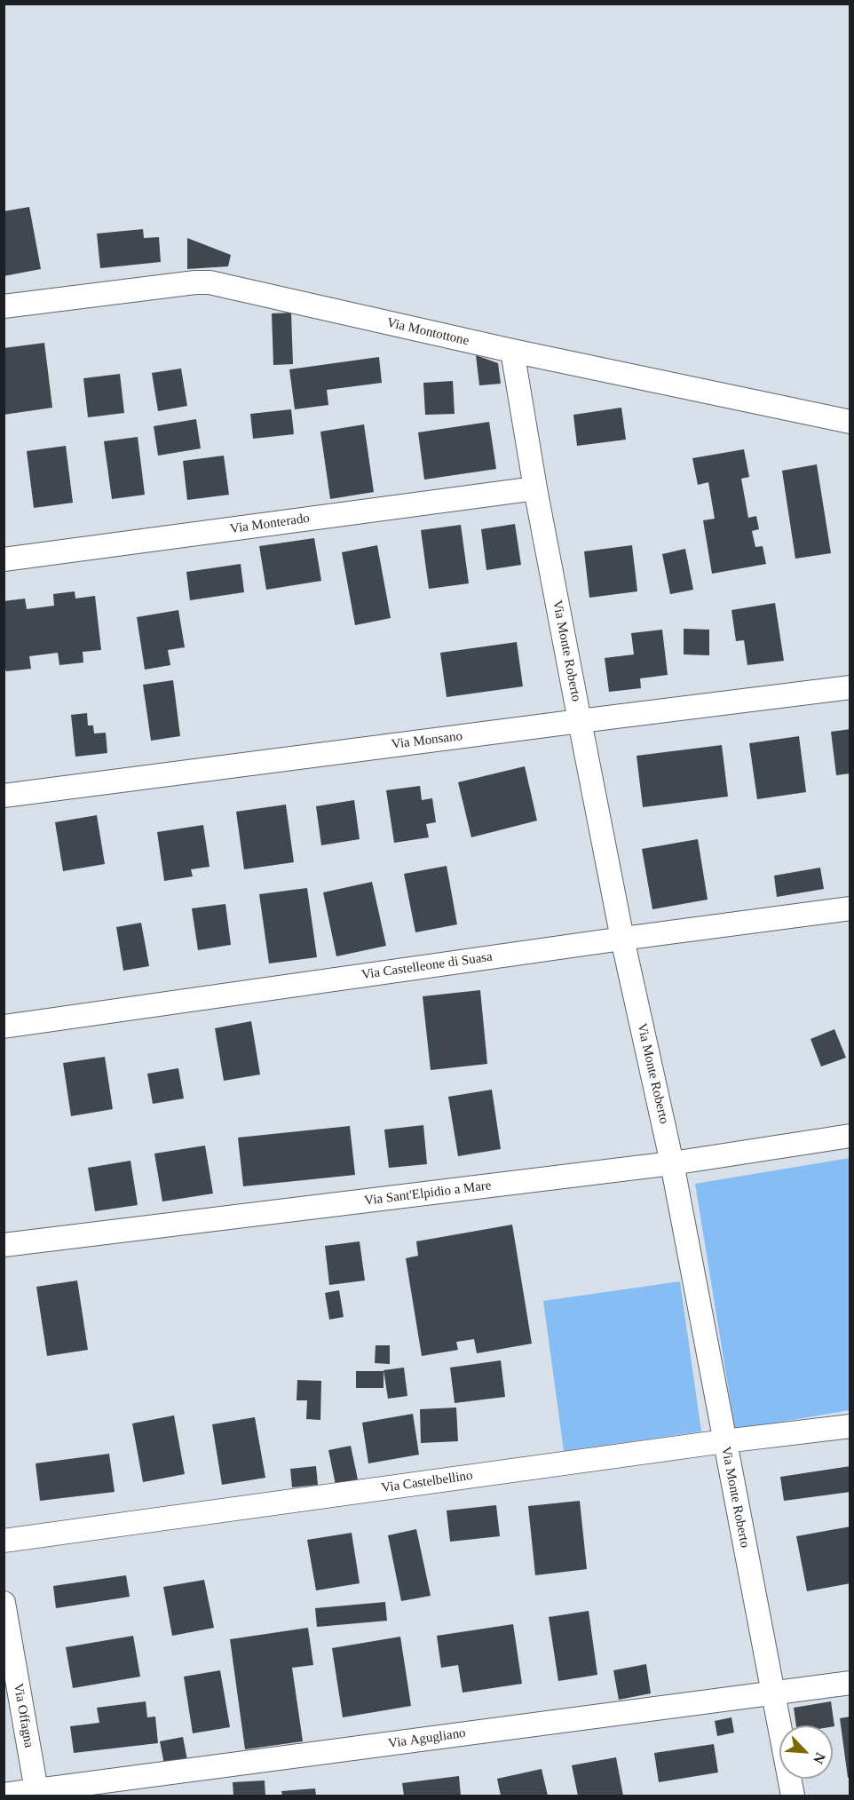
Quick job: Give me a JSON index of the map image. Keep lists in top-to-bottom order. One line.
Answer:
{"streets":{"street":["Via Montottone","Via Monterado","Via Monte Roberto","Via Monsano","Via Castelleone di Suasa","Via Sant'Elpidio a Mare","Via Castelbellino","Via Offagna","Via Agugliano"]},"crossings":[["Via Montottone","Via Monte Roberto"],["Via Monterado","Via Monte Roberto"],["Via Monte Roberto","Via Monsano"],["Via Monte Roberto","Via Castelleone di Suasa"],["Via Monte Roberto","Via Sant'Elpidio a Mare"],["Via Monte Roberto","Via Castelbellino"],["Via Monte Roberto","Via Agugliano"],["Via Offagna","Via Agugliano"]],"north":"bottom right"}
